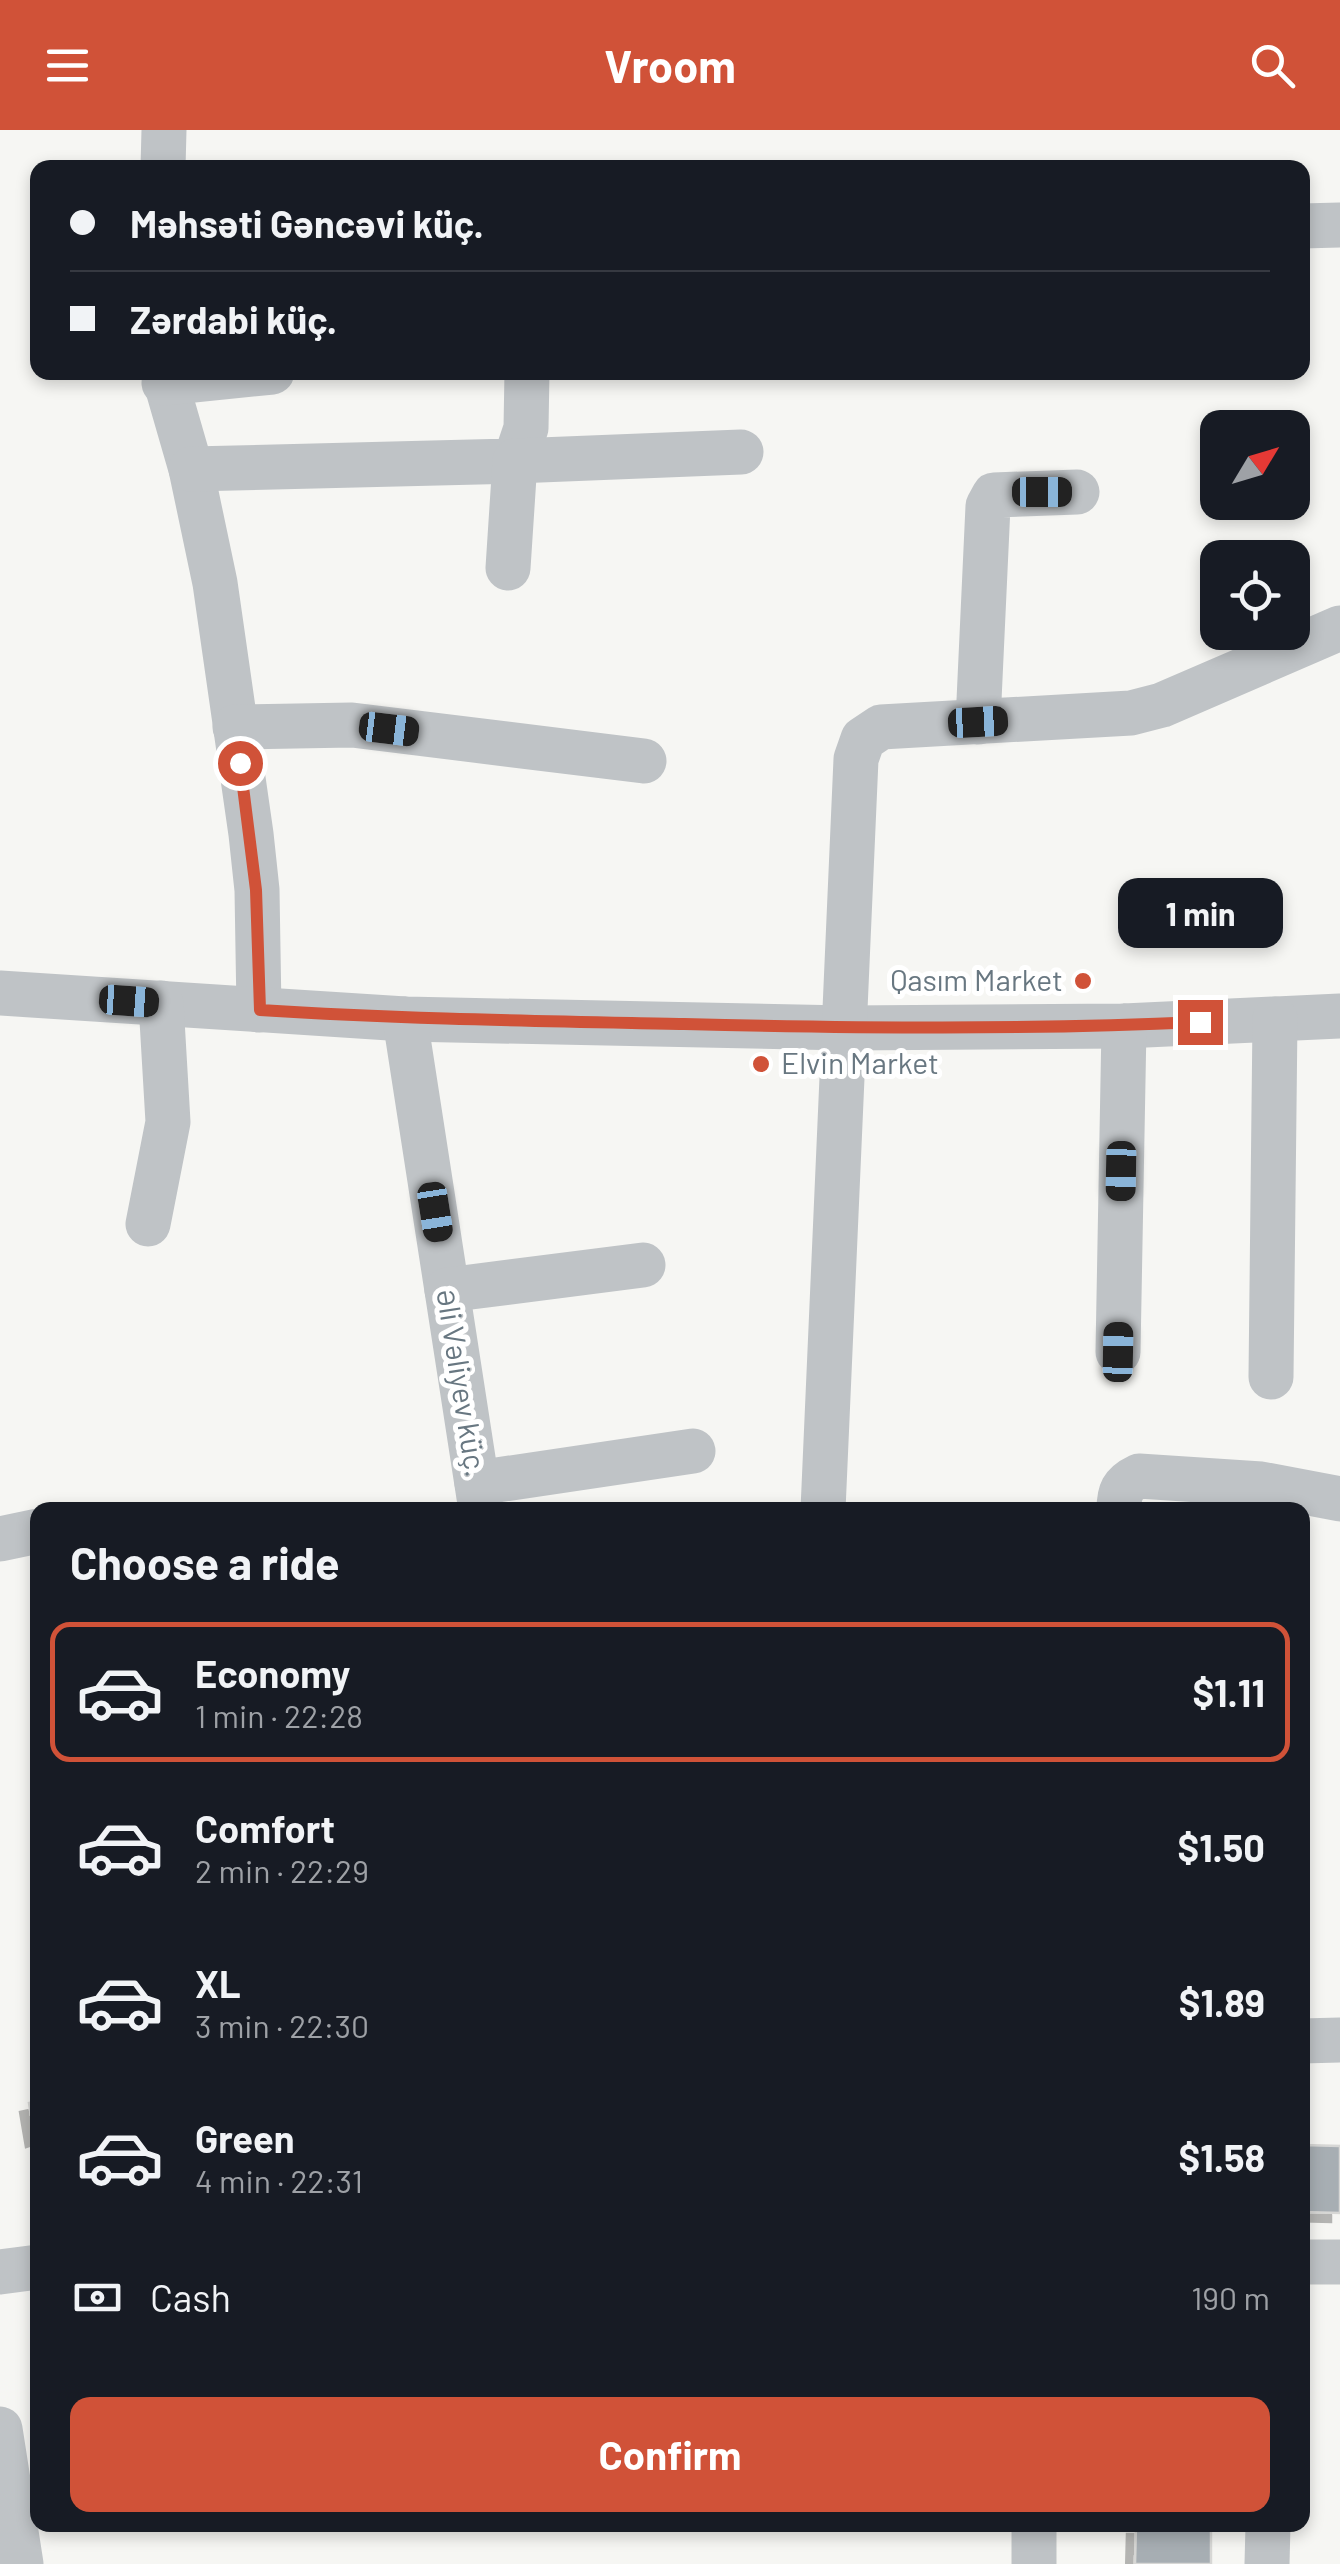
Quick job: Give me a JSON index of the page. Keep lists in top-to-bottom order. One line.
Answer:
{"streets":{"street":["Əli Vəliyev küç."]},"places":["Qasım Market","Elvin Market"],"north":"top right","page":{"header":"Vroom","banner":["Məhsəti Gəncəvi küç.","Zərdabi küç."],"bubble":"1 min","heading":"Choose a ride","list":[{"name":"Economy","note":"1 min · 22:28","value":"$1.11"},{"name":"Comfort","note":"2 min · 22:29","value":"$1.50"},{"name":"XL","note":"3 min · 22:30","value":"$1.89"},{"name":"Green","note":"4 min · 22:31","value":"$1.58"}],"pay":["Cash","190 m"],"buttons":"Confirm"}}
